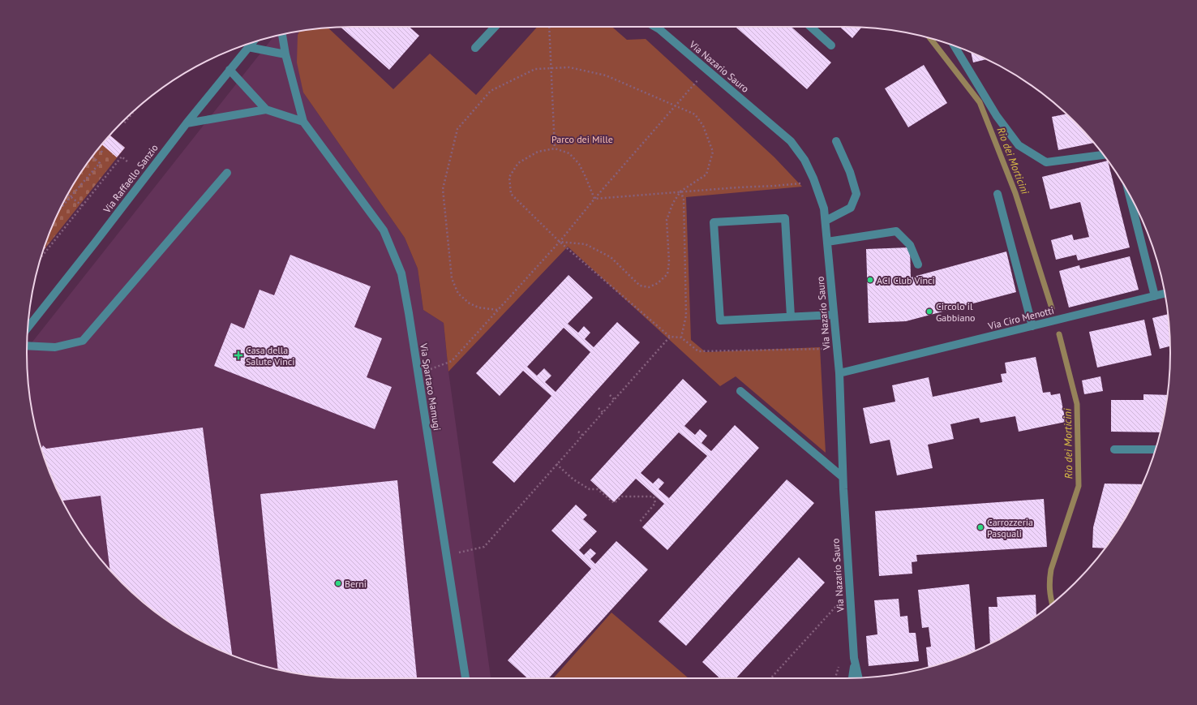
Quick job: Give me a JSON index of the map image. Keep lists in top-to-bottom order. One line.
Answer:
{"streets":{"street":["Via Nazario Sauro","Via Raffaello Sanzio","Via Ciro Menotti","Via Spartaco Mamugi"]},"crossings":[["Via Nazario Sauro","Via Ciro Menotti"]],"water":["Rio dei Morticini"],"parks":["Parco dei Mille"],"places":{"other":["ACI Club Vinci","Circolo il Gabbiano","Carrozzeria Pasquali","Berni"],"health":["Casa della Salute Vinci"]}}
